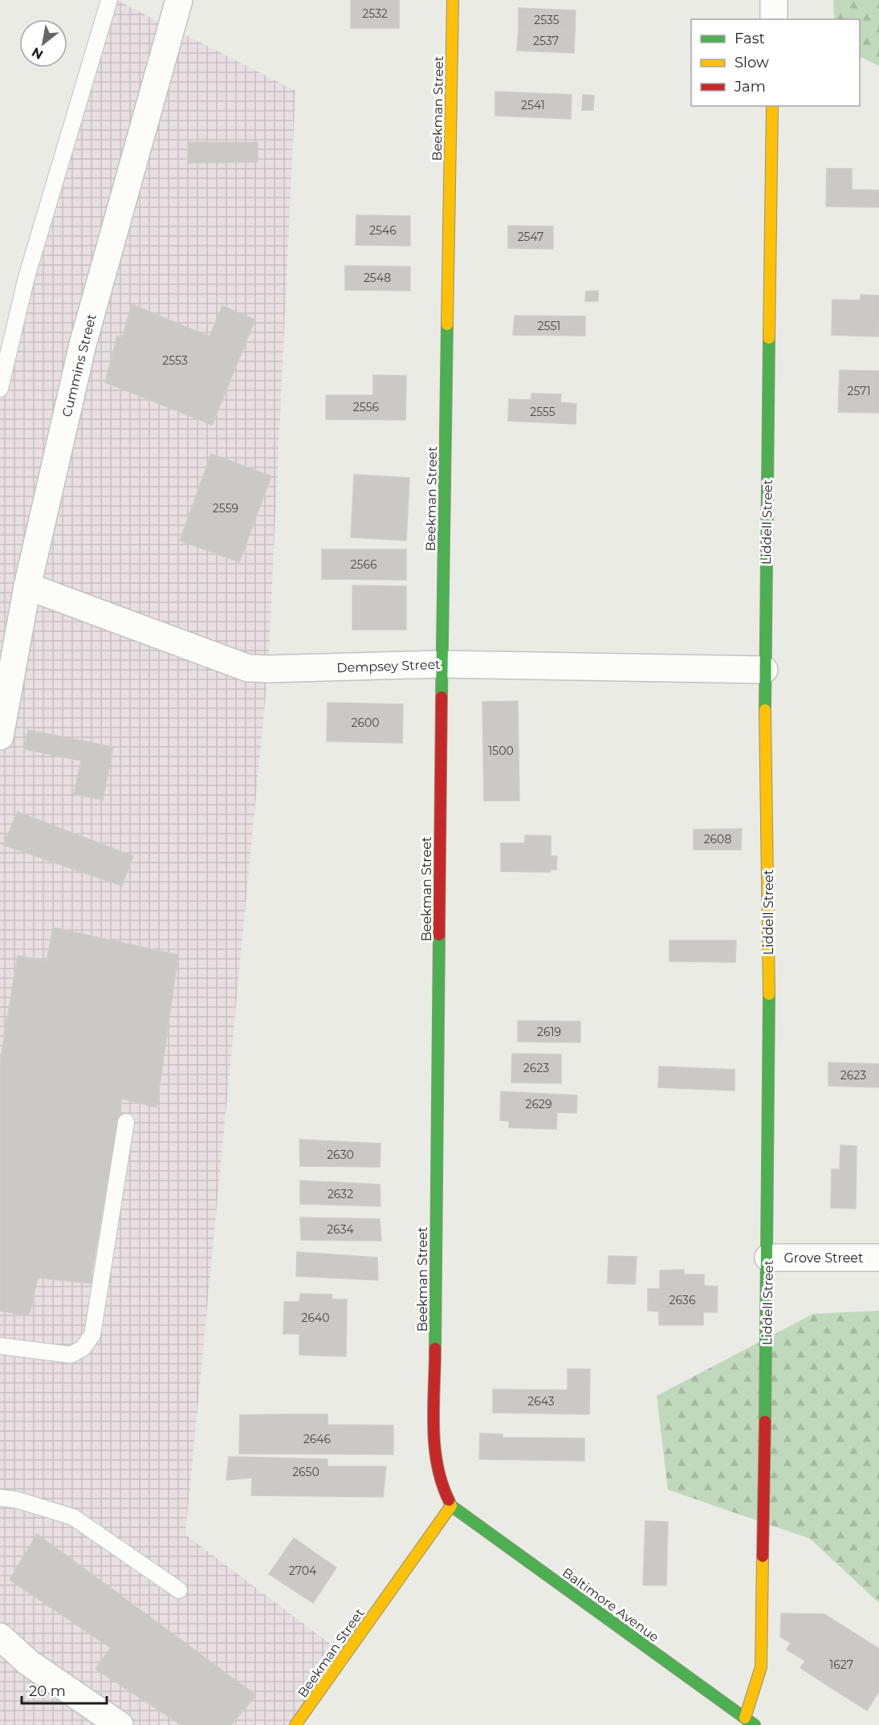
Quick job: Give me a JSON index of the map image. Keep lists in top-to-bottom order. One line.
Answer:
{"streets":{"street":["Beekman Street","Cummins Street","Liddell Street","Dempsey Street","Grove Street","Baltimore Avenue"]},"crossings":[["Beekman Street","Dempsey Street"],["Beekman Street","Baltimore Avenue"],["Cummins Street","Dempsey Street"],["Liddell Street","Dempsey Street"],["Liddell Street","Grove Street"],["Liddell Street","Baltimore Avenue"]],"house_numbers":["2532","2535","2537","2541","2546","2547","2548","2551","2553","2571","2556","2555","2559","2566","2600","1500","2608","2619","2623","2623","2629","2630","2632","2634","2636","2640","2643","2646","2650","2704","1627"],"legend":["Fast","Slow","Jam"],"scale_bar":"20 m","north":"bottom left"}
